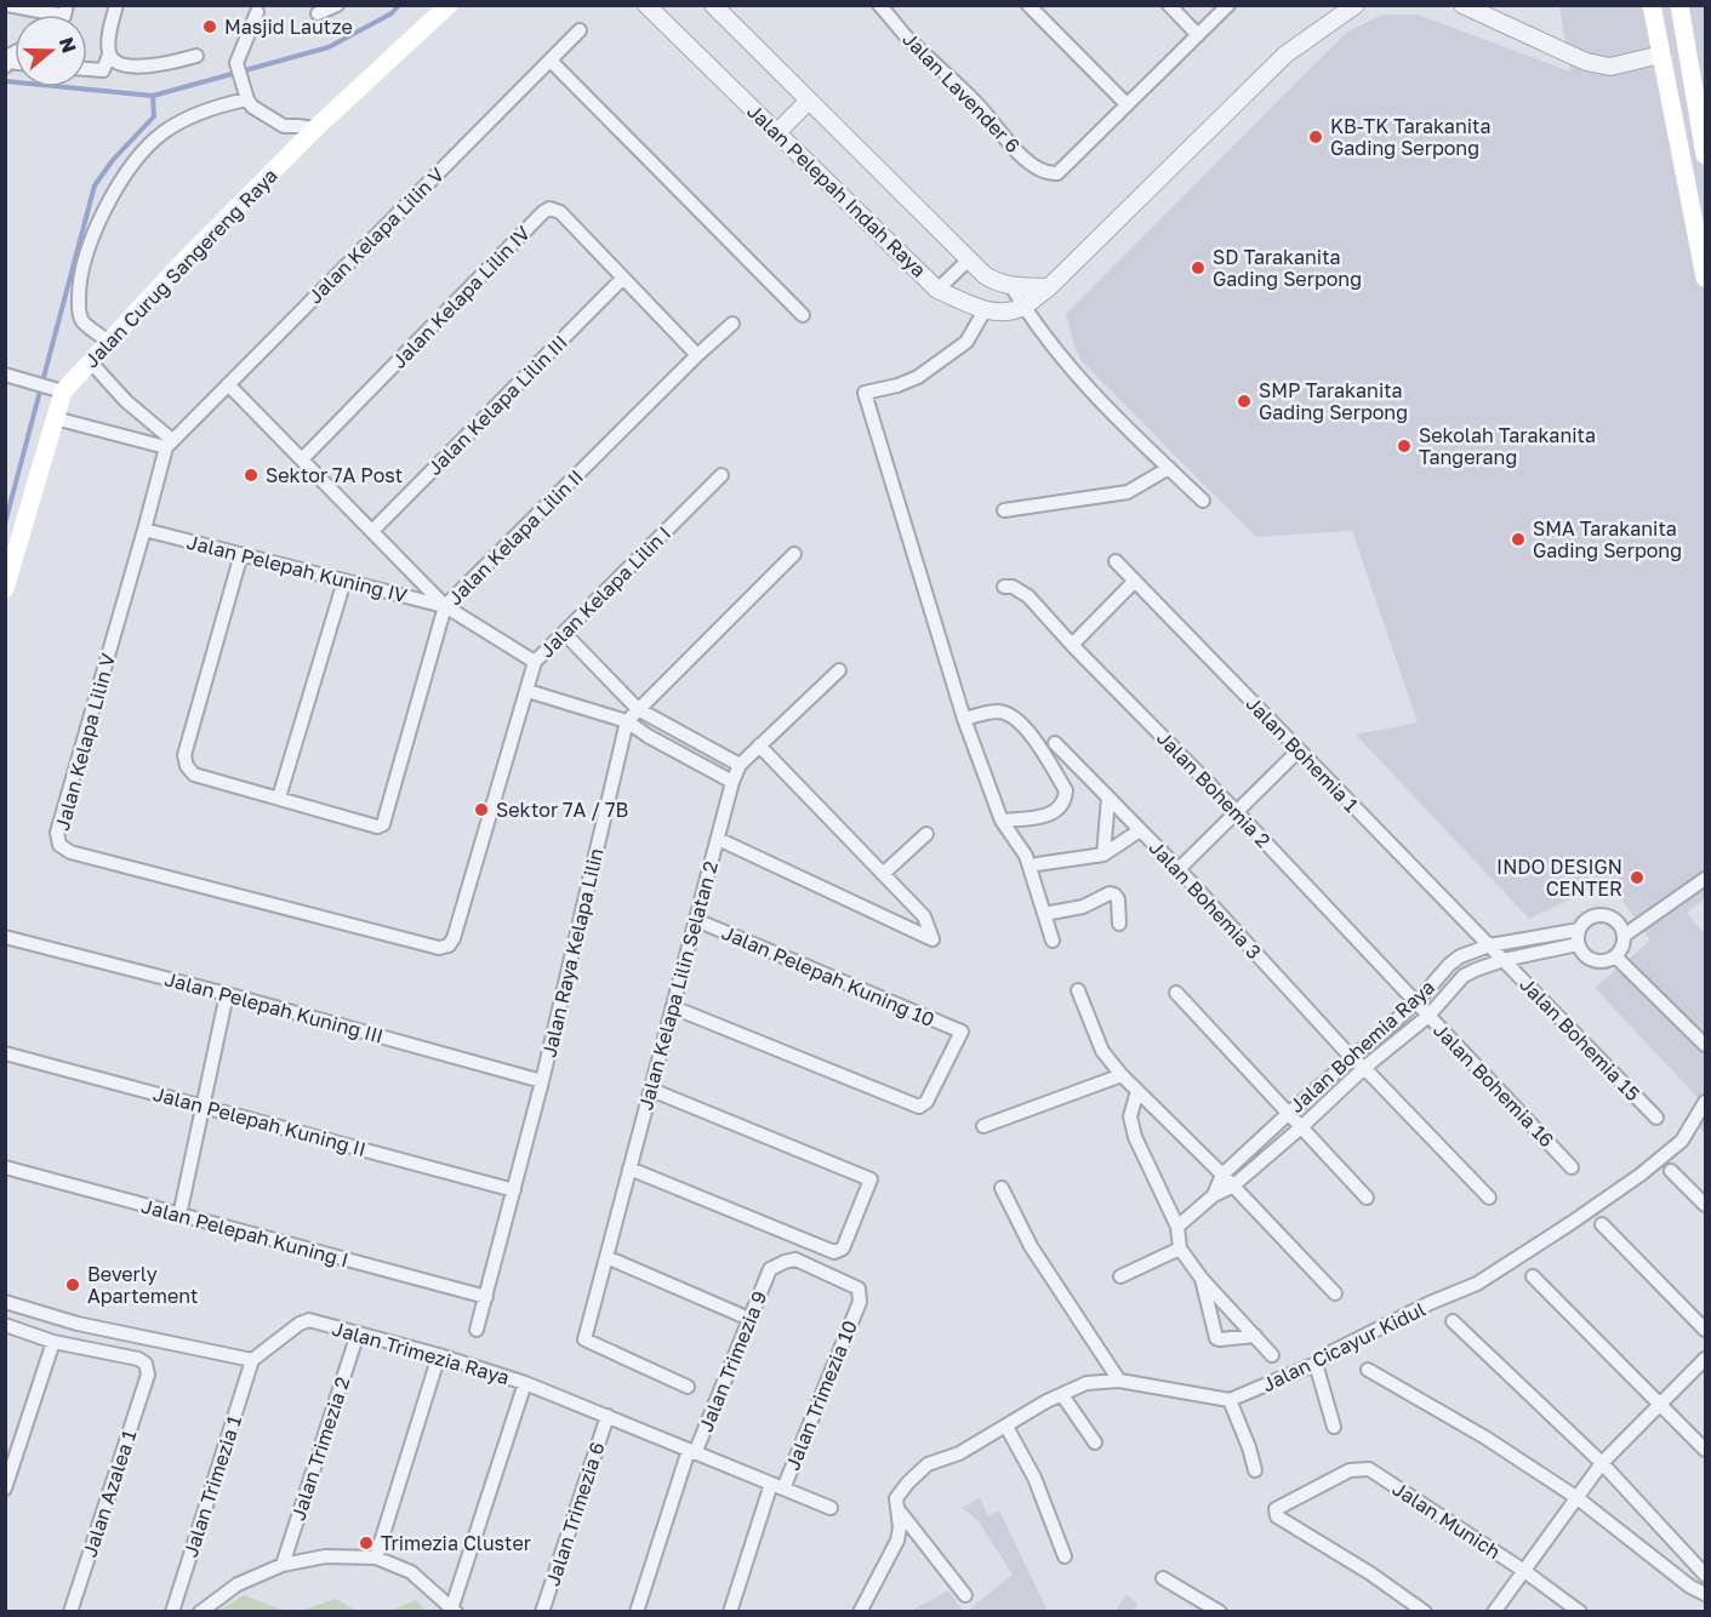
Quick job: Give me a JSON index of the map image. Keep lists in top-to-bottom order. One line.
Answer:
{"streets":{"main road":["Jalan Curug Sangereng Raya"],"street":["Jalan Lavender 6","Jalan Pelepah Indah Raya","Jalan Kelapa Lilin V","Jalan Kelapa Lilin IV","Jalan Kelapa Lilin III","Jalan Kelapa Lilin II","Jalan Pelepah Kuning IV","Jalan Kelapa Lilin I","Jalan Bohemia 1","Jalan Bohemia 2","Jalan Bohemia 3","Jalan Raya Kelapa Lilin","Jalan Pelepah Kuning 10","Jalan Kelapa Lilin Selatan 2","Jalan Pelepah Kuning III","Jalan Bohemia 15","Jalan Bohemia Raya","Jalan Bohemia 16","Jalan Pelepah Kuning II","Jalan Pelepah Kuning I","Jalan Cicayur Kidul","Jalan Trimezia Raya","Jalan Trimezia 9","Jalan Trimezia 10","Jalan Trimezia 2","Jalan Trimezia 1","Jalan Azalea 1","Jalan Trimezia 6","Jalan Munich"]},"crossings":[["Jalan Kelapa Lilin V","Jalan Pelepah Kuning IV"],["Jalan Kelapa Lilin V","Jalan Kelapa Lilin I"],["Jalan Kelapa Lilin IV","Jalan Kelapa Lilin III"],["Jalan Kelapa Lilin IV","Jalan Pelepah Kuning IV"],["Jalan Kelapa Lilin III","Jalan Pelepah Kuning IV"],["Jalan Kelapa Lilin II","Jalan Pelepah Kuning IV"],["Jalan Bohemia 1","Jalan Bohemia 15"],["Jalan Bohemia 1","Jalan Bohemia Raya"],["Jalan Bohemia 2","Jalan Bohemia Raya"],["Jalan Bohemia 2","Jalan Bohemia 16"],["Jalan Bohemia 3","Jalan Bohemia Raya"],["Jalan Raya Kelapa Lilin","Jalan Pelepah Kuning III"],["Jalan Raya Kelapa Lilin","Jalan Pelepah Kuning II"],["Jalan Raya Kelapa Lilin","Jalan Pelepah Kuning I"],["Jalan Pelepah Kuning 10","Jalan Kelapa Lilin Selatan 2"],["Jalan Bohemia 15","Jalan Bohemia Raya"],["Jalan Bohemia Raya","Jalan Bohemia 16"],["Jalan Trimezia Raya","Jalan Trimezia 9"],["Jalan Trimezia Raya","Jalan Trimezia 10"],["Jalan Trimezia Raya","Jalan Trimezia 2"],["Jalan Trimezia Raya","Jalan Trimezia 1"],["Jalan Trimezia Raya","Jalan Trimezia 6"],["Jalan Trimezia 9","Jalan Trimezia 10"]],"places":["Masjid Lautze","KB-TK Tarakanita Gading Serpong","SD Tarakanita Gading Serpong","SMP Tarakanita Gading Serpong","Sekolah Tarakanita Tangerang","Sektor 7A Post","SMA Tarakanita Gading Serpong","Sektor 7A / 7B","INDO DESIGN CENTER","Beverly Apartement","Trimezia Cluster"],"north":"right"}
